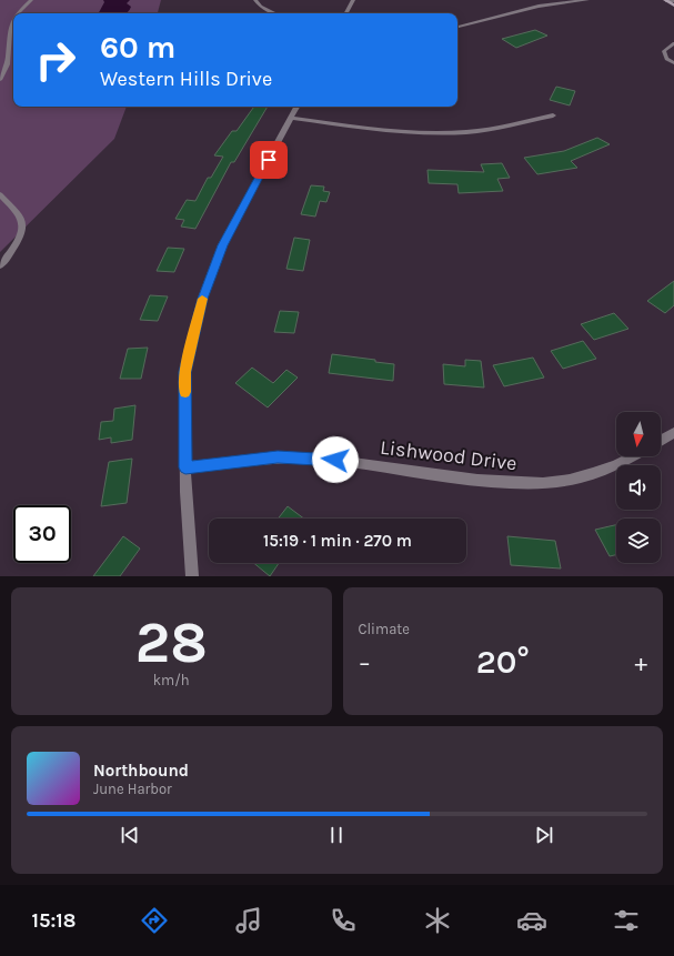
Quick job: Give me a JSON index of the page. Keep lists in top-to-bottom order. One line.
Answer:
{"streets":{"street":["Lishwood Drive"]},"north":"bottom","page":{"turn":["60 m","Western Hills Drive"],"limit":"30","trip":"15:19 · 1 min · 270 m","tile":[["28","km/h"],"Climate"],"heat":["−","20°","+"],"song":["Northbound","June Harbor"],"tabs":"15:18"}}
